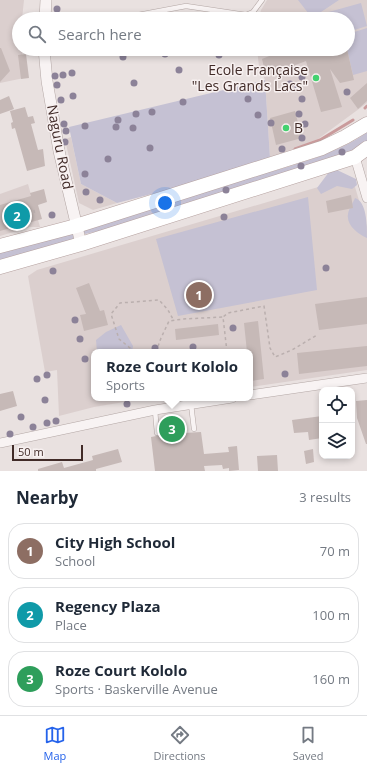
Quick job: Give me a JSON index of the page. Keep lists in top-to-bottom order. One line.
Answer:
{"streets":{"street":["Naguru Road"]},"places":["Ecole Française \"Les Grands Lacs\"","B"],"scale_bar":"50 m","page":{"search":"Search here","pins":["2","1","3"],"popup":["Roze Court Kololo","Sports"],"scale":"50 m","heading":["Nearby","3 results"],"list":[{"mark":"1","name":"City High School","note":"School","value":"70 m"},{"mark":"2","name":"Regency Plaza","note":"Place","value":"100 m"},{"mark":"3","name":"Roze Court Kololo","note":"Sports · Baskerville Avenue","value":"160 m"}],"nav":["Map","Directions","Saved"]}}
